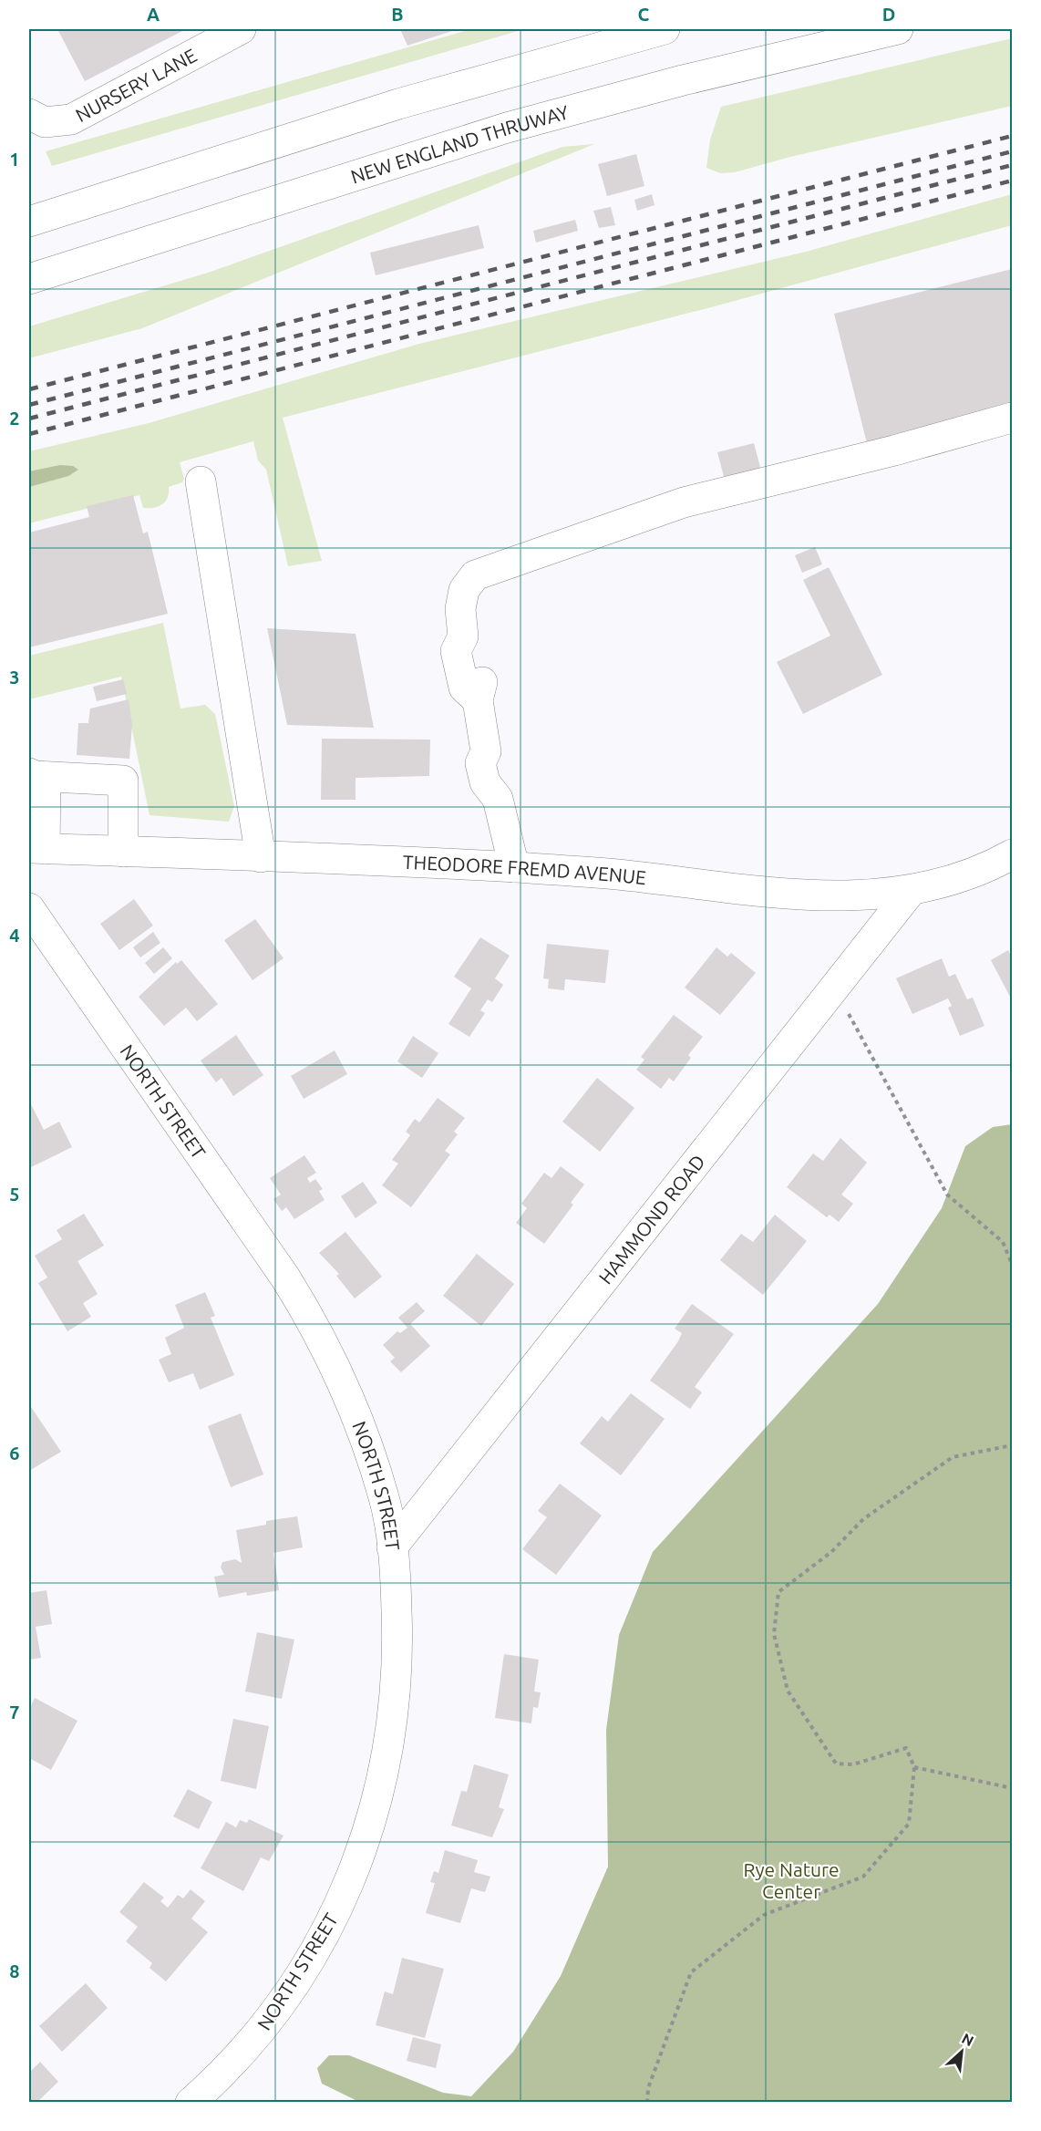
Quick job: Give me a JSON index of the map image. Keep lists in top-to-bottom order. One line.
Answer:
{"streets":{"main road":["NURSERY LANE","NEW ENGLAND THRUWAY","THEODORE FREMD AVENUE","NORTH STREET","HAMMOND ROAD"]},"crossings":[["THEODORE FREMD AVENUE","HAMMOND ROAD"],["NORTH STREET","HAMMOND ROAD"]],"parks":["Rye Nature Center"],"north":"top right","grid":{"columns":["A","B","C","D"],"rows":["1","2","3","4","5","6","7","8"]}}
